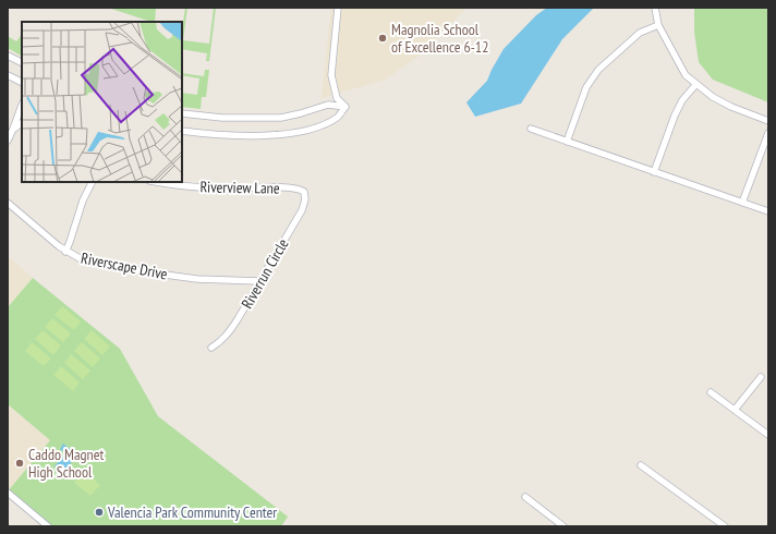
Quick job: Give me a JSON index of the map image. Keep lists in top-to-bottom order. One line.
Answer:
{"streets":{"street":["Riverview Lane","Riverscape Drive","Riverrun Circle"]},"crossings":[["Riverview Lane","Riverrun Circle"],["Riverscape Drive","Riverrun Circle"]],"places":["Magnolia School of Excellence 6-12","Caddo Magnet High School","Valencia Park Community Center"]}
